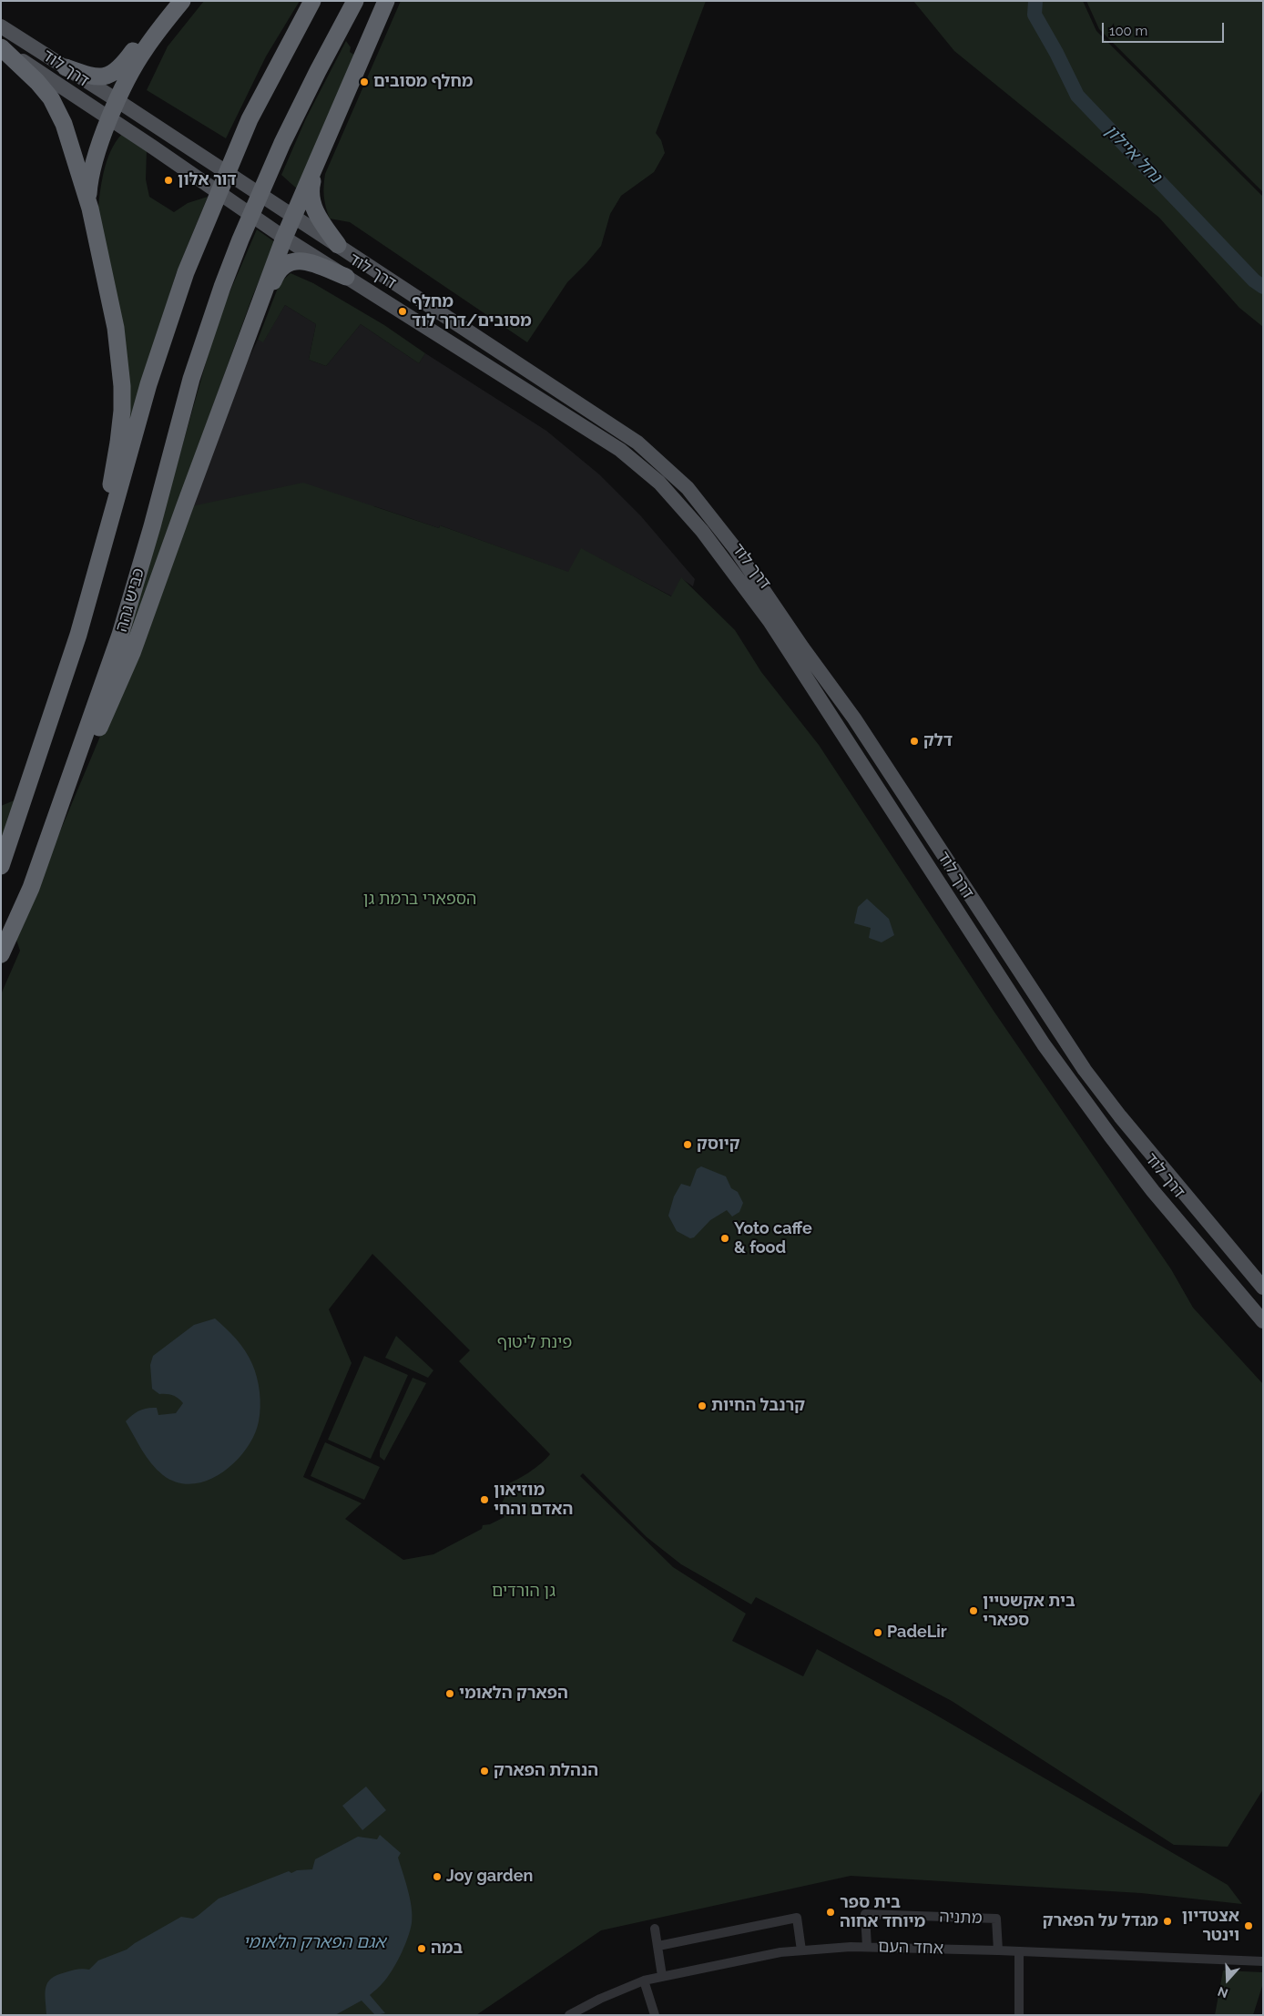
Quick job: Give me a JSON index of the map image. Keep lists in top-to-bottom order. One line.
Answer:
{"streets":{"highway":["כביש גהה"],"main road":["דרך לוד"],"street":["מתניה","אחד העם"]},"crossings":[["מתניה","אחד העם"]],"water":["נחל איילון","אגם הפארק הלאומי"],"parks":["הספארי ברמת גן","פינת ליטוף","גן הורדים"],"places":["מחלף מסובים","דור אלון","מחלף מסובים/דרך לוד","דלק","קיוסק","Yoto caffe & food","קרנבל החיות","מוזיאון האדם והחי","בית אקשטיין ספארי","PadeLir","הפארק הלאומי","הנהלת הפארק","Joy garden","בית ספר מיוחד אחוה","מגדל על הפארק","אצטדיון וינטר","במה"],"scale_bar":"100 m","north":"bottom"}
